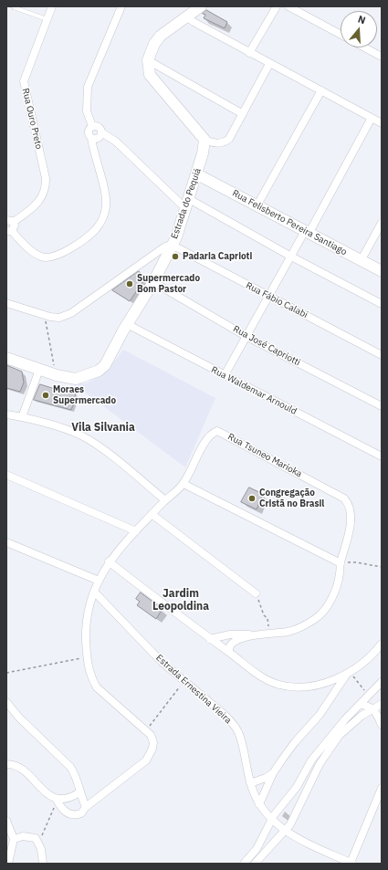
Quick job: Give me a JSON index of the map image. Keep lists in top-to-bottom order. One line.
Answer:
{"streets":{"main road":["Estrada do Pequiá","Rua Felisberto Pereira Santiago"],"street":["Rua Ouro Preto","Rua Fábio Calabi","Rua José Capriotti","Rua Waldemar Arnould","Rua Tsuneo Marioka","Estrada Ernestina Vieira"]},"crossings":[["Estrada do Pequiá","Rua Felisberto Pereira Santiago"],["Estrada do Pequiá","Rua Fábio Calabi"],["Estrada do Pequiá","Rua José Capriotti"],["Estrada do Pequiá","Rua Waldemar Arnould"]],"districts":["Vila Silvania","Jardim Leopoldina"],"places":["Padaria Caprioti","Supermercado Bom Pastor","Moraes Supermercado","Congregação Cristã no Brasil"],"north":"top"}
